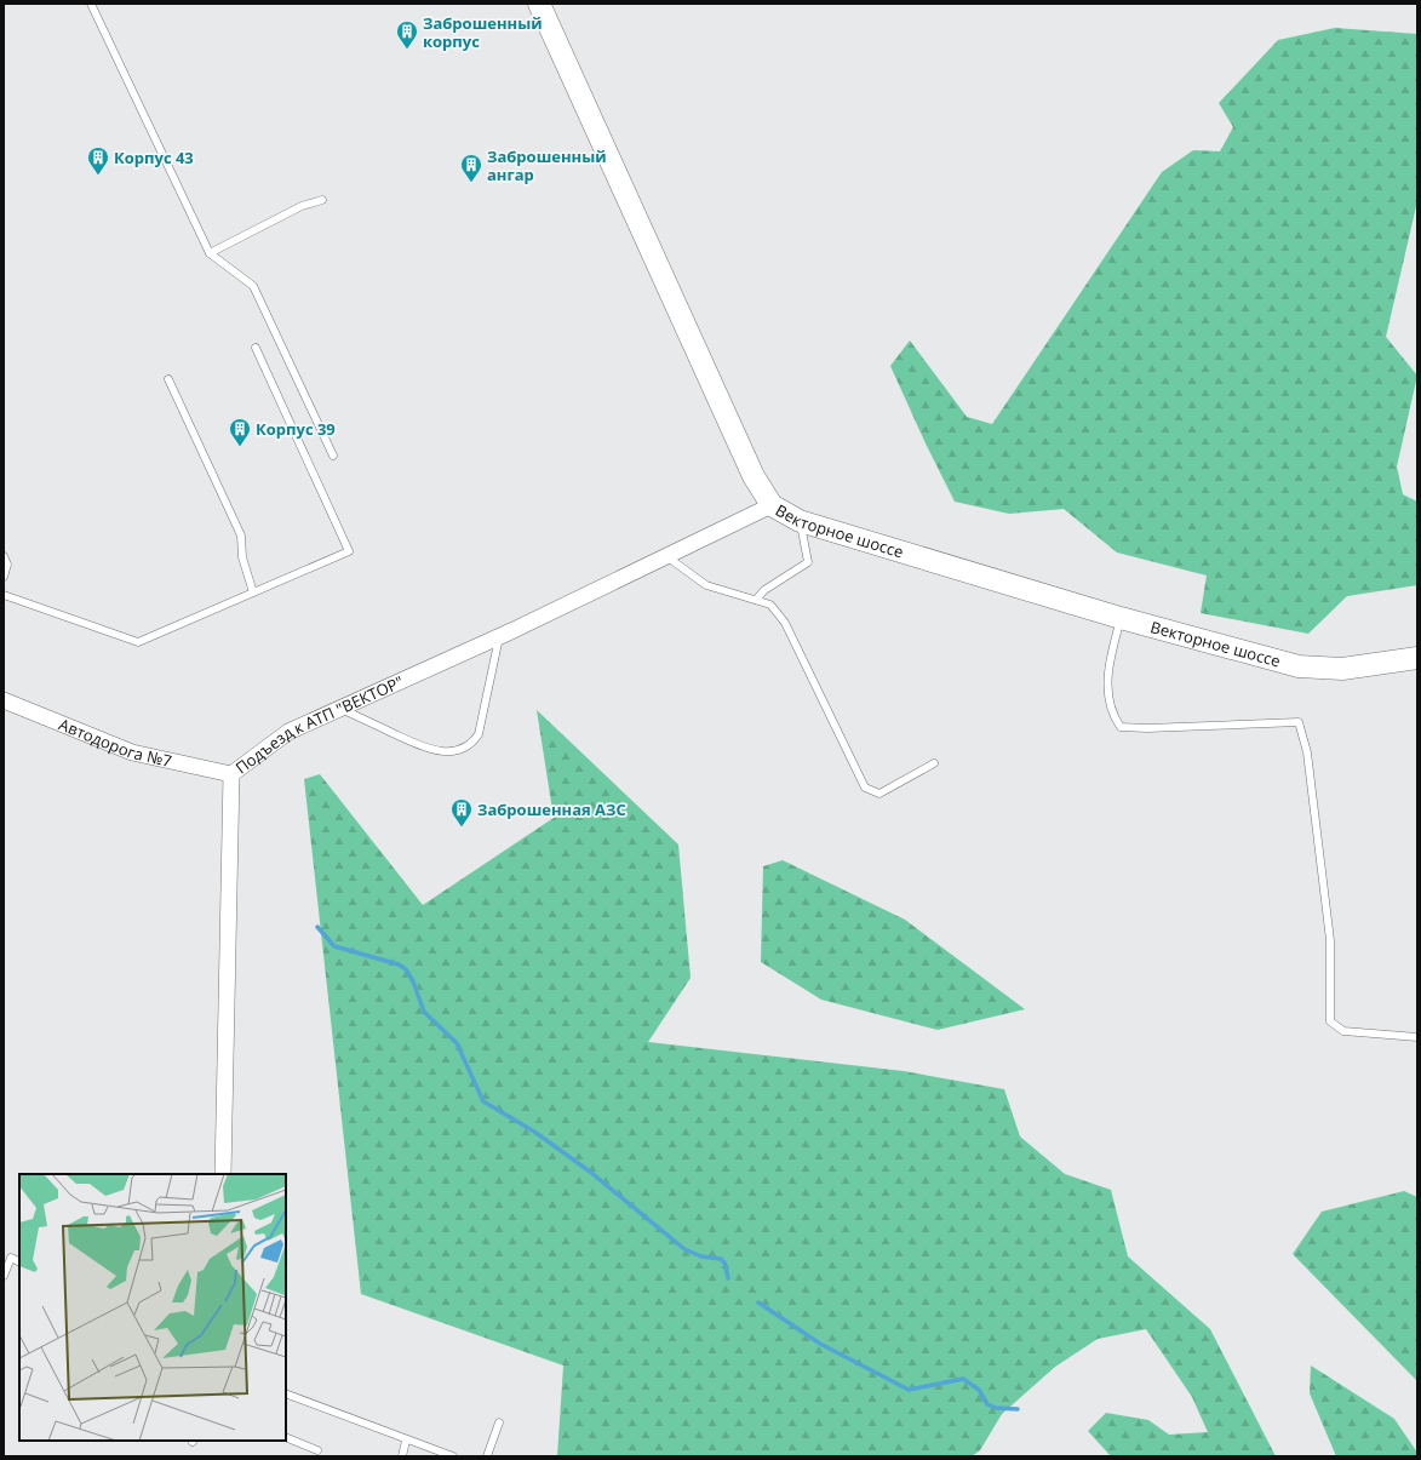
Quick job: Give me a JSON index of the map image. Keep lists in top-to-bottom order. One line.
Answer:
{"streets":{"main road":["Векторное шоссе"],"street":["Подъезд к АТП \"ВЕКТОР\"","Автодорога №7"]},"crossings":[["Векторное шоссе","Подъезд к АТП \"ВЕКТОР\""],["Подъезд к АТП \"ВЕКТОР\"","Автодорога №7"]],"places":{"building":["Заброшенный корпус","Корпус 43","Заброшенный ангар","Корпус 39","Заброшенная АЗС"]}}
